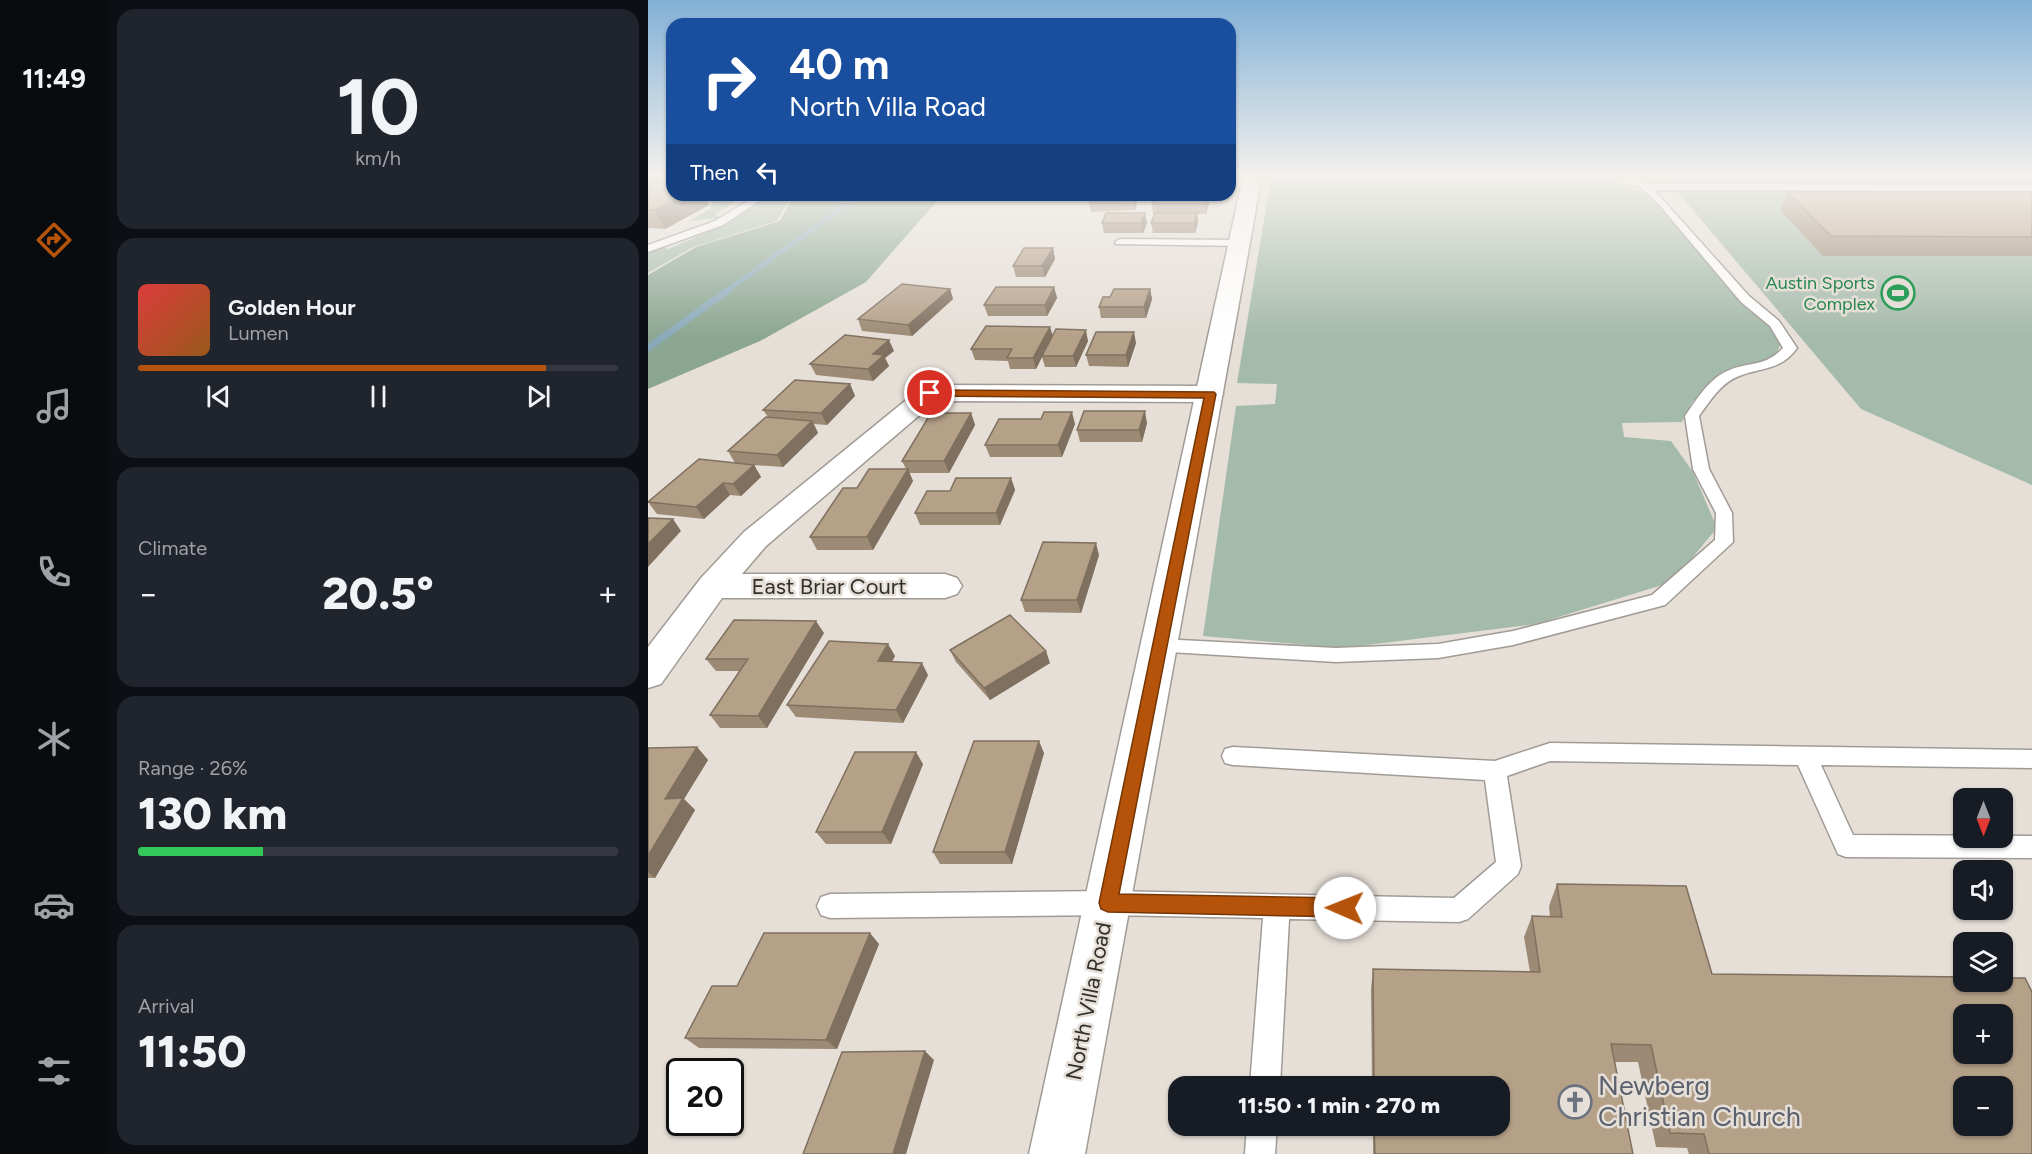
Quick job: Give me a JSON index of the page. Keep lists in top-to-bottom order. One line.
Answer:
{"streets":{"main road":["East Briar Court","North Villa Road"]},"places":{"sports":["Austin Sports Complex"],"church":["Newberg Christian Church"]},"north":"bottom","page":{"tabs":"11:49","tile":[["10","km/h"],"Climate",["Range · 26%","130 km"],["Arrival","11:50"]],"turn":["40 m","North Villa Road"],"then":"Then","song":["Golden Hour","Lumen"],"heat":["−","20.5°","+"],"map_buttons":["+","−"],"limit":"20","trip":"11:50 · 1 min · 270 m"}}
